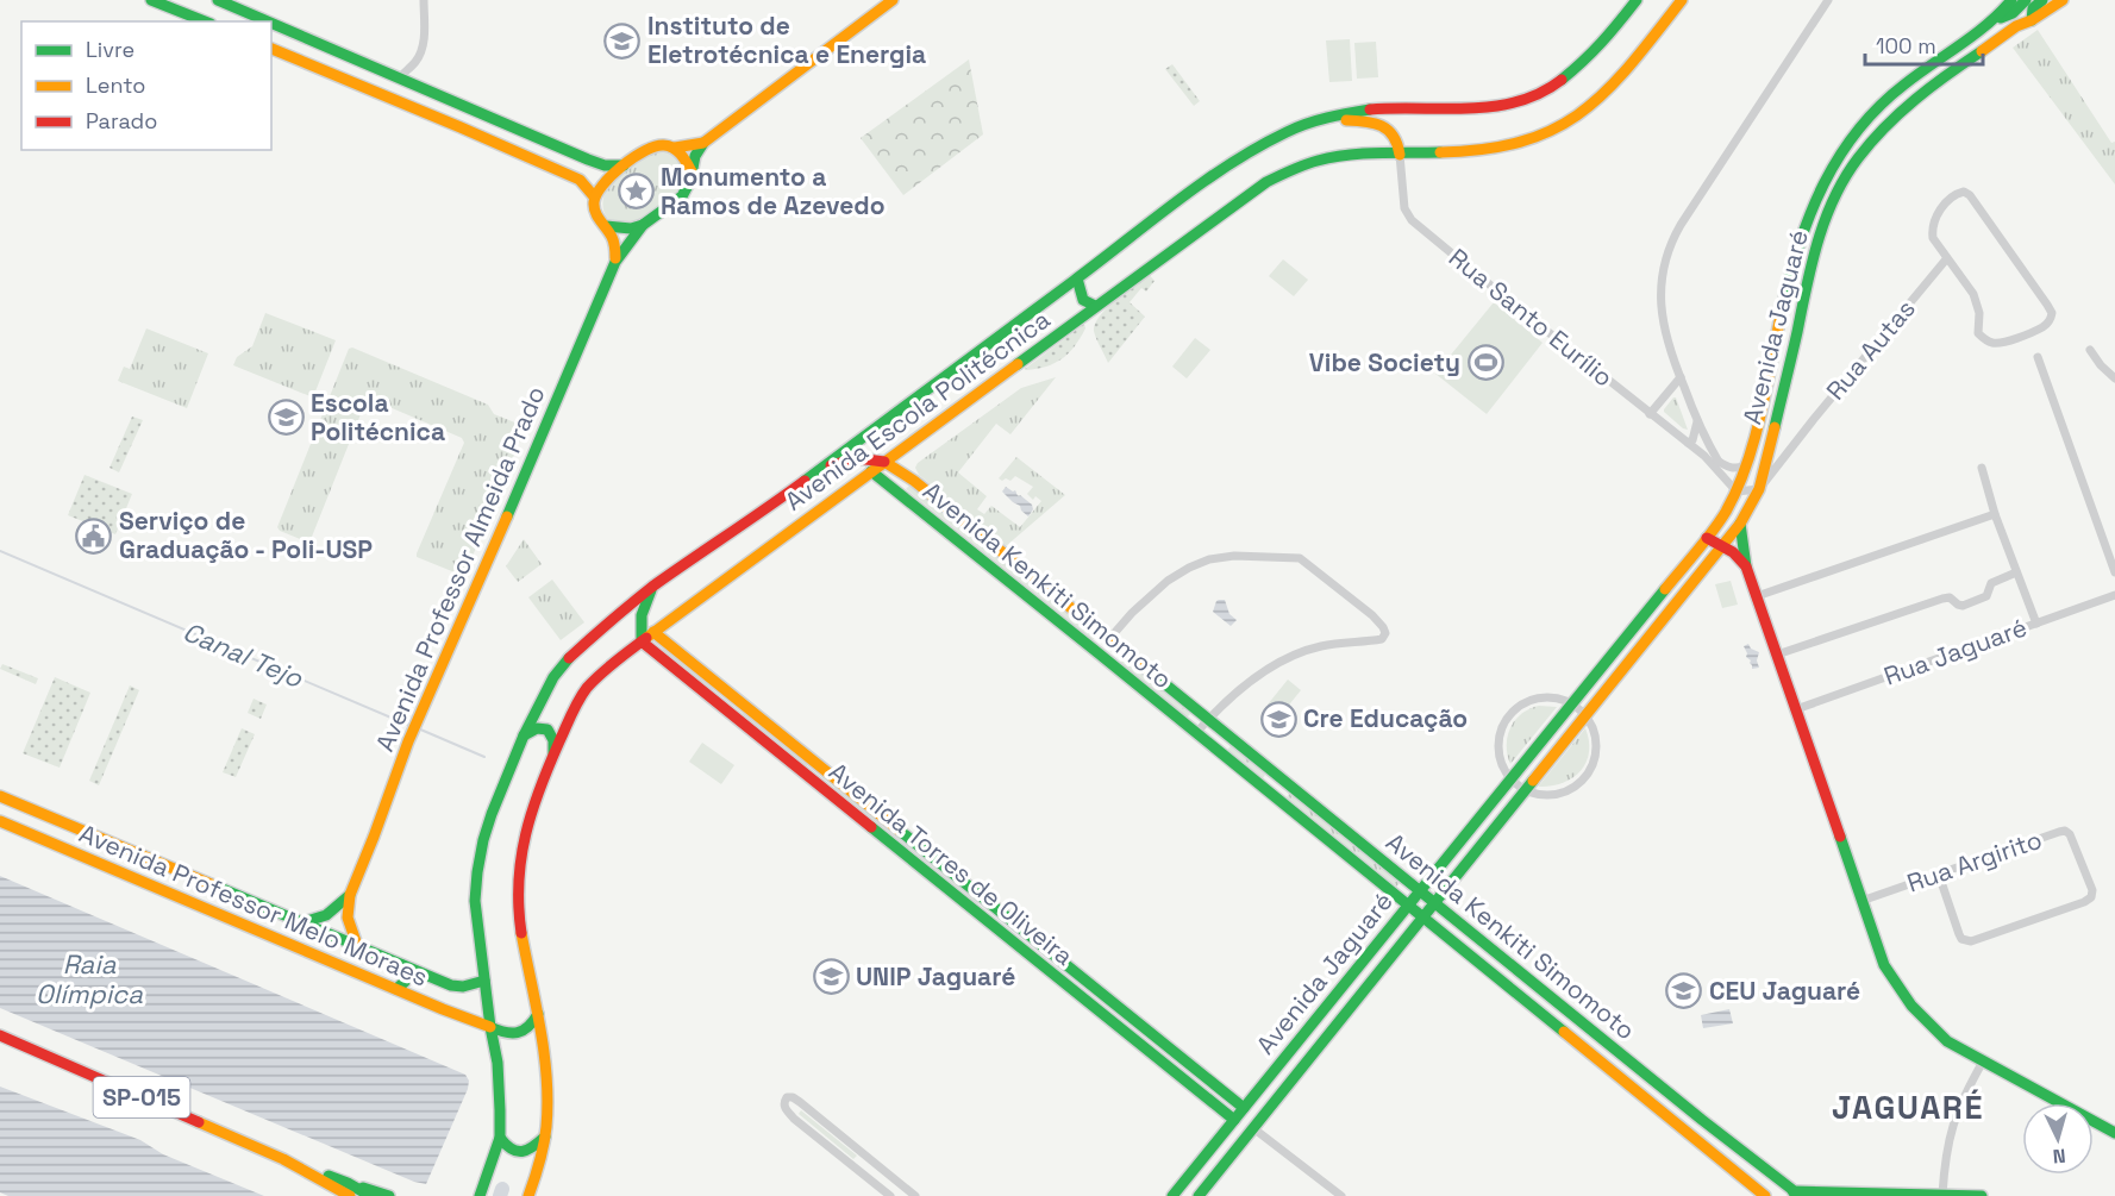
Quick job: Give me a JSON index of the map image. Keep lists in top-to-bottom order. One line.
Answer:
{"streets":{"main road":["Avenida Jaguaré","Avenida Escola Politécnica","Avenida Professor Almeida Prado","Avenida Kenkiti Simomoto","Avenida Torres de Oliveira","Avenida Professor Melo Moraes","SP-015"],"street":["Rua Santo Eurílio","Rua Autas","Rua Jaguaré","Rua Argirito"]},"crossings":[["Rua Santo Eurílio","Avenida Jaguaré"],["Rua Santo Eurílio","Avenida Escola Politécnica"],["Avenida Jaguaré","Rua Autas"],["Avenida Jaguaré","Avenida Kenkiti Simomoto"],["Avenida Jaguaré","Avenida Torres de Oliveira"],["Avenida Escola Politécnica","Avenida Kenkiti Simomoto"],["Avenida Escola Politécnica","Avenida Torres de Oliveira"],["Avenida Escola Politécnica","Avenida Professor Melo Moraes"],["Avenida Professor Almeida Prado","Avenida Professor Melo Moraes"]],"districts":["JAGUARÉ"],"water":["Canal Tejo","Raia Olímpica"],"places":{"school or university":["Instituto de Eletrotécnica e Energia","Escola Politécnica","Cre Educação","UNIP Jaguaré","CEU Jaguaré"],"place":["Monumento a Ramos de Azevedo"],"sports":["Vibe Society"],"public building":["Serviço de Graduação - Poli-USP"]},"legend":["Livre","Lento","Parado"],"scale_bar":"100 m","north":"bottom"}
